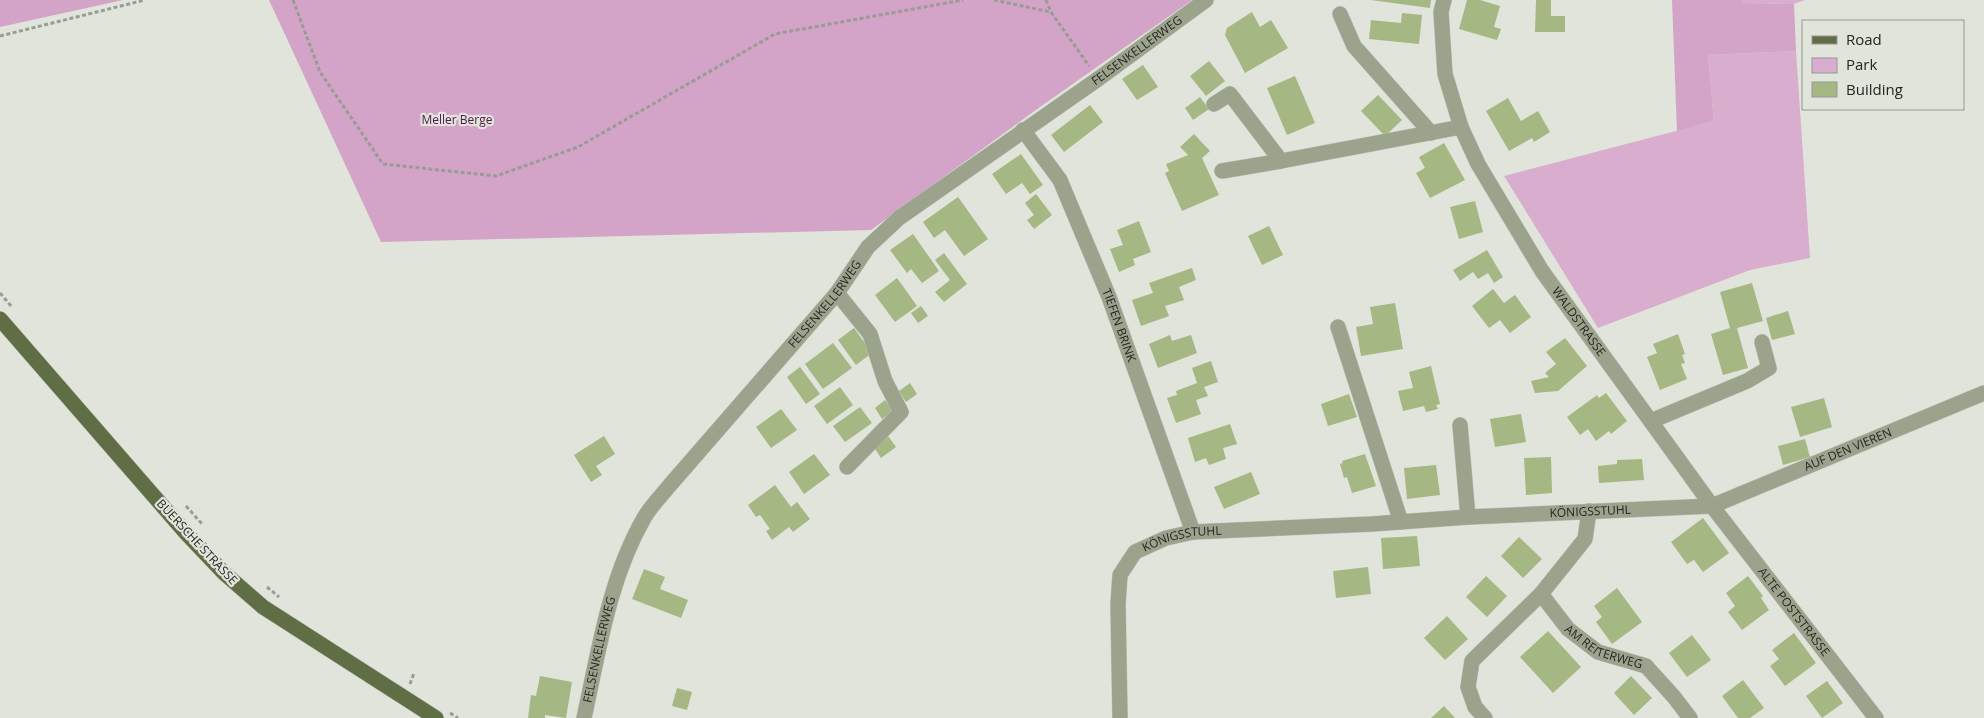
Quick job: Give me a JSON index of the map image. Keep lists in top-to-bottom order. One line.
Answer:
{"streets":{"main road":["BUERSCHE STRASSE"],"street":["FELSENKELLERWEG","WALDSTRASSE","TIEFEN BRINK","AUF DEN VIEREN","KÖNIGSSTUHL","ALTE POSTSTRASSE","AM REITERWEG"]},"crossings":[["FELSENKELLERWEG","TIEFEN BRINK"],["WALDSTRASSE","AUF DEN VIEREN"],["WALDSTRASSE","KÖNIGSSTUHL"],["WALDSTRASSE","ALTE POSTSTRASSE"],["TIEFEN BRINK","KÖNIGSSTUHL"],["AUF DEN VIEREN","KÖNIGSSTUHL"],["AUF DEN VIEREN","ALTE POSTSTRASSE"],["KÖNIGSSTUHL","ALTE POSTSTRASSE"]],"parks":["Meller Berge"],"legend":["Road","Park","Building"]}
